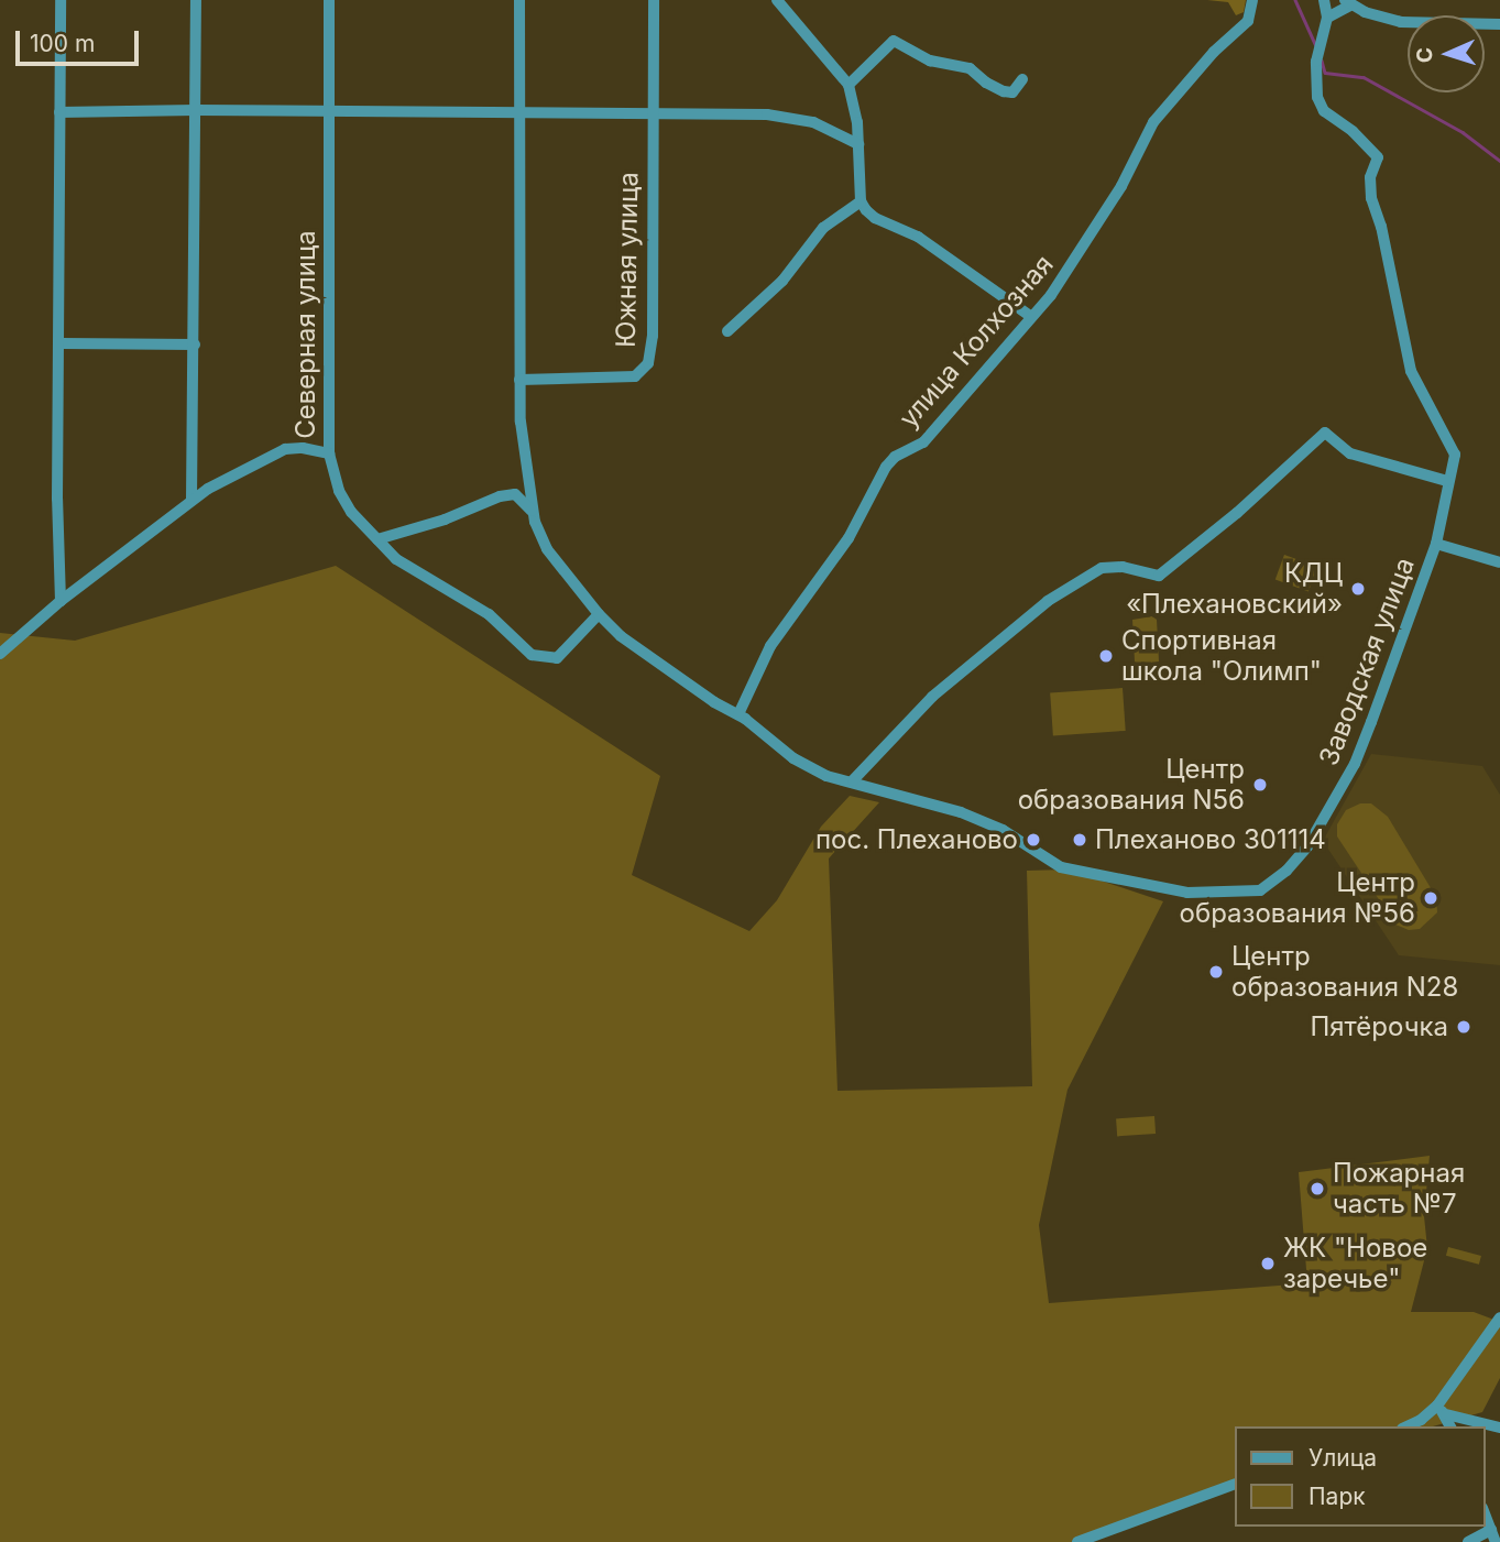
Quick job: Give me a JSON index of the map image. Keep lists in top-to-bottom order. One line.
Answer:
{"streets":{"street":["Южная улица","Северная улица","улица Колхозная","Заводская улица"]},"crossings":[["улица Колхозная","Заводская улица"]],"places":["КДЦ «Плехановский»","Спортивная школа \"Олимп\"","Центр образования N56","пос. Плеханово","Плеханово 301114","Центр образования №56","Центр образования N28","Пятёрочка","Пожарная часть №7","ЖК \"Новое заречье\""],"legend":["Улица","Парк"],"scale_bar":"100 m","north":"left"}
